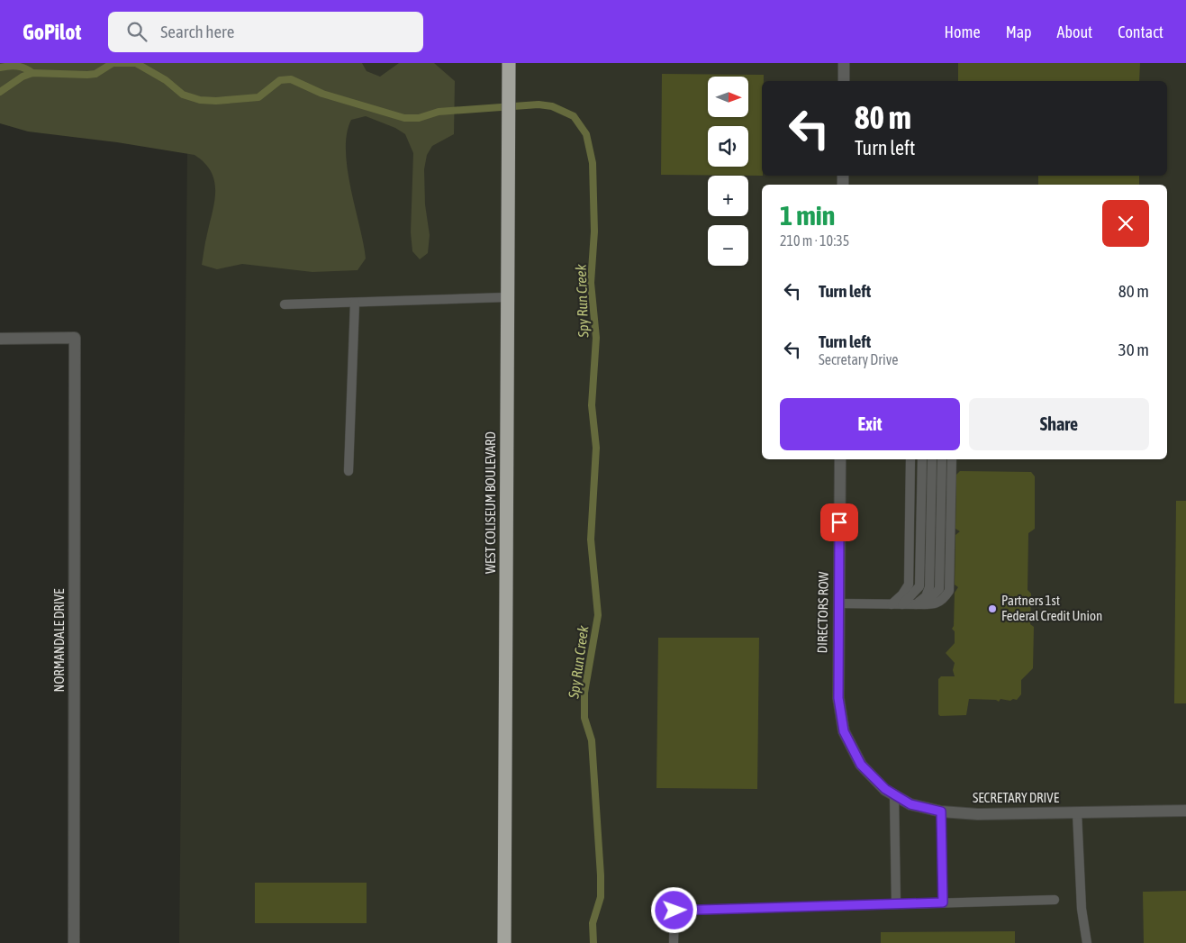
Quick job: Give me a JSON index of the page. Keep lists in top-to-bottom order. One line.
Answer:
{"streets":{"highway":["WEST COLISEUM BOULEVARD"],"street":["DIRECTORS ROW","NORMANDALE DRIVE","SECRETARY DRIVE"]},"crossings":[["DIRECTORS ROW","SECRETARY DRIVE"]],"water":["Spy Run Creek"],"places":["Partners 1st Federal Credit Union"],"north":"right","page":{"header":"GoPilot","search":"Search here","nav":["Home","Map","About","Contact"],"map_buttons":["+","−"],"turn":["80 m","Turn left"],"heading":["1 min","210 m · 10:35"],"list":[{"name":"Turn left","value":"80 m"},{"name":"Turn left","note":"Secretary Drive","value":"30 m"}],"buttons":["Exit","Share"]}}
